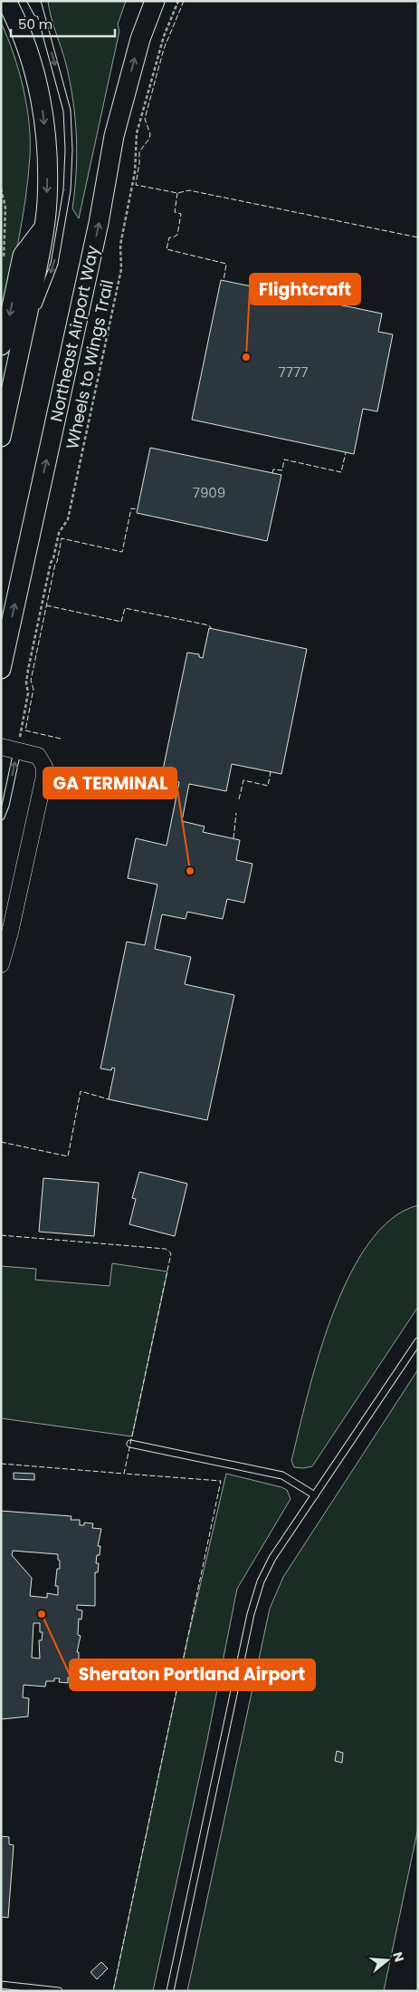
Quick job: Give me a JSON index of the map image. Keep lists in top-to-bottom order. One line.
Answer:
{"streets":{"main road":["Northeast Airport Way"],"path":["Wheels to Wings Trail"]},"places":["Flightcraft","GA TERMINAL","Sheraton Portland Airport"],"house_numbers":["7777","7909"],"scale_bar":"50 m","north":"right"}
